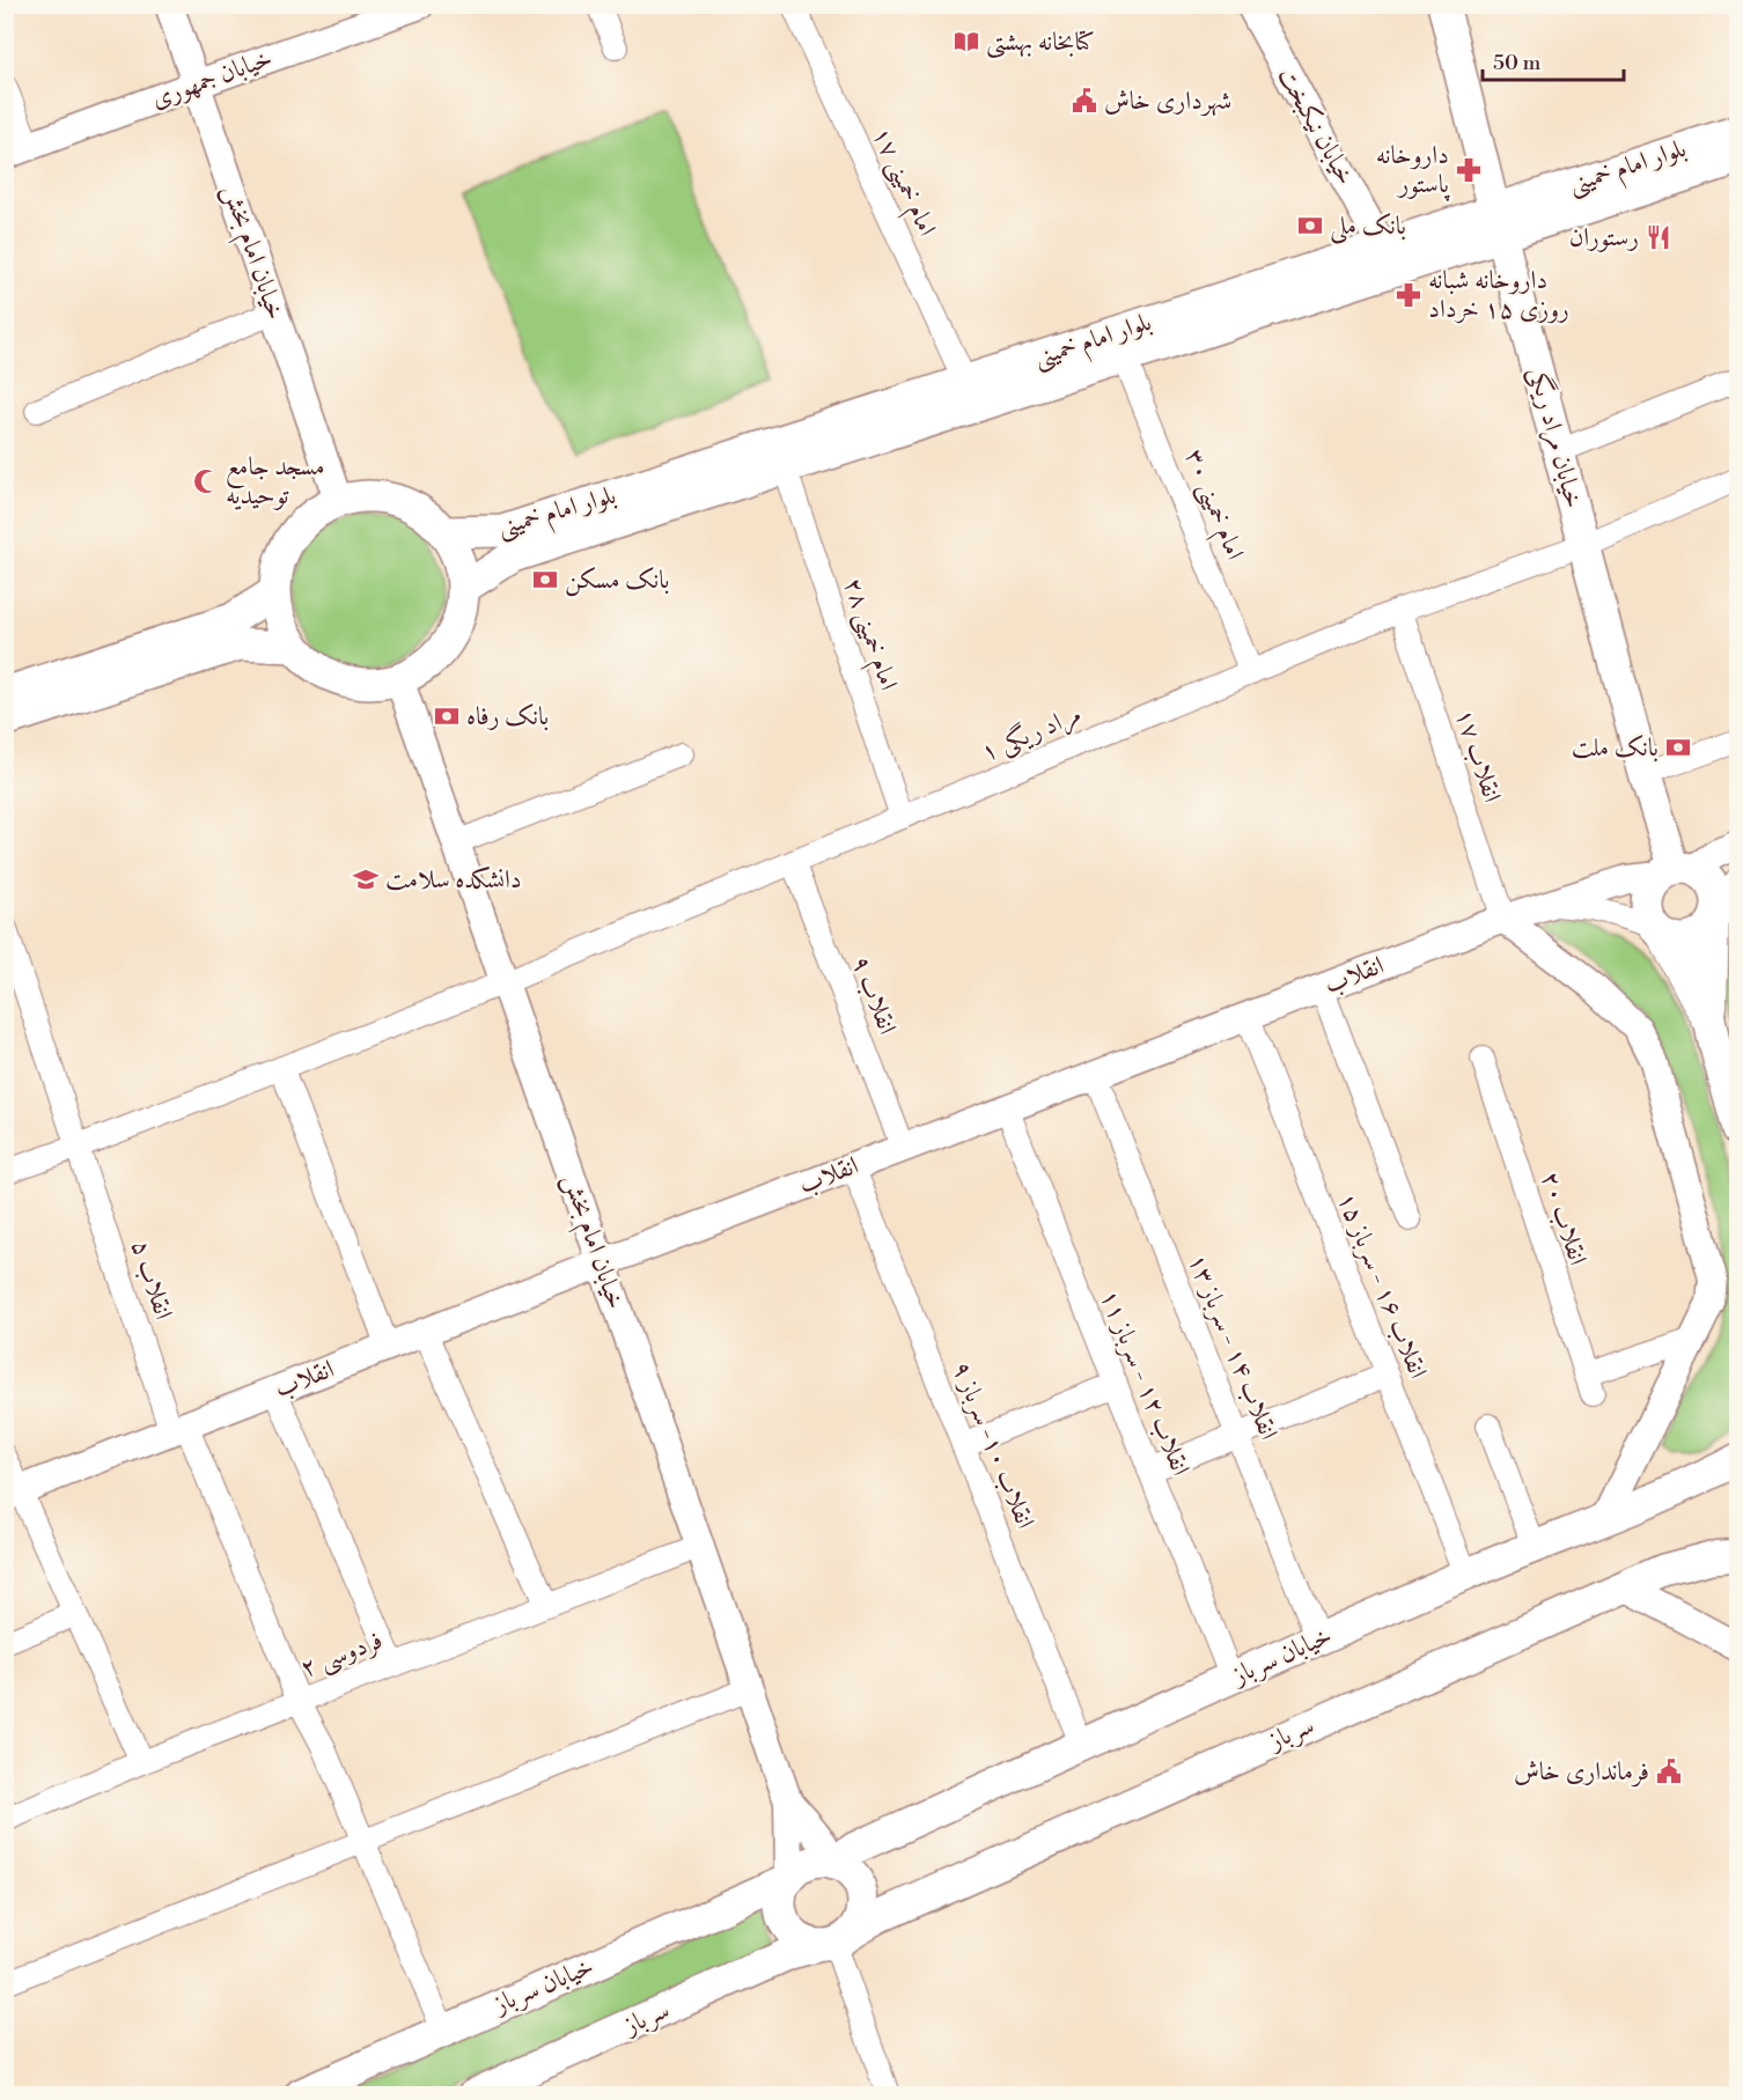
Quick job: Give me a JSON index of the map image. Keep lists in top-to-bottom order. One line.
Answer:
{"streets":{"main road":["بلوار امام خمینی","خیابان مراد ریگی","خیابان سرباز","سرباز"],"street":["خیابان جمهوری","خیابان نیکبخت","امام خمینی ۱۷","خیابان امام بخش","امام خمینی ۳۰","امام خمینی ۲۸","مراد ریگی ۱","انقلاب ۱۷","انقلاب","انقلاب ۹","انقلاب ۲۰","انقلاب ۵","انقلاب ۱۶ - سرباز ۱۵","انقلاب ۱۴ - سرباز ۱۳","انقلاب ۱۲ - سرباز ۱۱","انقلاب ۱۰- سرباز ۹","فردوسی ۲"]},"crossings":[["خیابان جمهوری","خیابان امام بخش"],["خیابان نیکبخت","بلوار امام خمینی"],["بلوار امام خمینی","امام خمینی ۱۷"],["بلوار امام خمینی","خیابان امام بخش"],["بلوار امام خمینی","خیابان مراد ریگی"],["بلوار امام خمینی","امام خمینی ۳۰"],["بلوار امام خمینی","امام خمینی ۲۸"],["خیابان امام بخش","مراد ریگی ۱"],["خیابان امام بخش","انقلاب"],["خیابان امام بخش","فردوسی ۲"],["خیابان مراد ریگی","مراد ریگی ۱"],["خیابان مراد ریگی","انقلاب"],["امام خمینی ۳۰","مراد ریگی ۱"],["امام خمینی ۲۸","مراد ریگی ۱"],["مراد ریگی ۱","انقلاب ۱۷"],["مراد ریگی ۱","انقلاب ۹"],["مراد ریگی ۱","انقلاب ۵"],["انقلاب ۱۷","انقلاب"],["انقلاب","انقلاب ۹"],["انقلاب","انقلاب ۵"],["انقلاب","انقلاب ۱۶ - سرباز ۱۵"],["انقلاب","انقلاب ۱۴ - سرباز ۱۳"],["انقلاب","انقلاب ۱۲ - سرباز ۱۱"],["انقلاب","انقلاب ۱۰- سرباز ۹"],["انقلاب ۵","فردوسی ۲"],["انقلاب ۵","خیابان سرباز"],["انقلاب ۱۶ - سرباز ۱۵","خیابان سرباز"],["انقلاب ۱۴ - سرباز ۱۳","خیابان سرباز"],["انقلاب ۱۲ - سرباز ۱۱","خیابان سرباز"],["انقلاب ۱۰- سرباز ۹","خیابان سرباز"],["خیابان سرباز","سرباز"]],"places":{"library":["کتابخانه بهشتی"],"public building":["شهرداری خاش","فرمانداری خاش"],"pharmacy":["داروخانه پاستور","داروخانه شبانه روزی ۱۵ خرداد"],"bank":["بانک ملی","بانک مسکن","بانک رفاه","بانک ملت"],"restaurant":["رستوران"],"mosque":["مسجد جامع توحیدیه"],"school or university":["دانشکده سلامت"]},"scale_bar":"50 m"}
